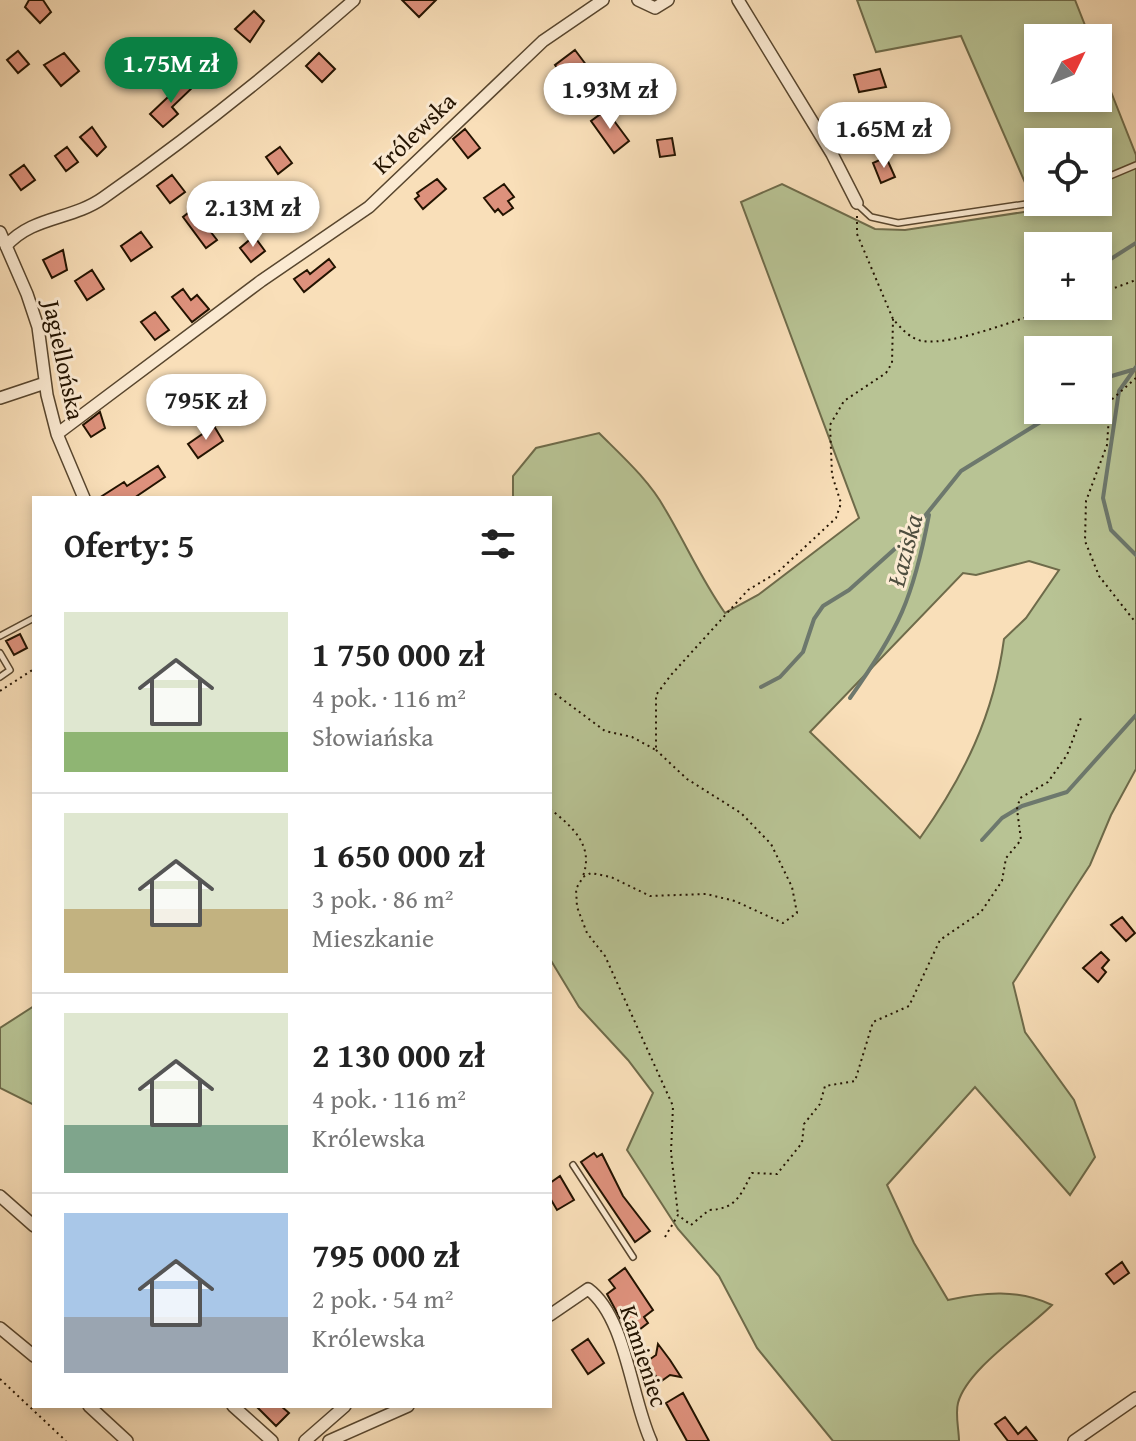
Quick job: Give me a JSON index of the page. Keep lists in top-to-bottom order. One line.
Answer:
{"streets":{"street":["Królewska","Jagiellońska","Kamieniec"]},"crossings":[["Królewska","Jagiellońska"]],"water":["Łaziska"],"north":"top right","page":{"map_buttons":["+","−"],"price":["1.75M zł","1.93M zł","1.65M zł","2.13M zł","795K zł"],"heading":"Oferty: 5","list":[{"name":"1 750 000 zł","note":"4 pok. · 116 m² · Słowiańska"},{"name":"1 650 000 zł","note":"3 pok. · 86 m² · Mieszkanie"},{"name":"2 130 000 zł","note":"4 pok. · 116 m² · Królewska"},{"name":"795 000 zł","note":"2 pok. · 54 m² · Królewska"}]}}
